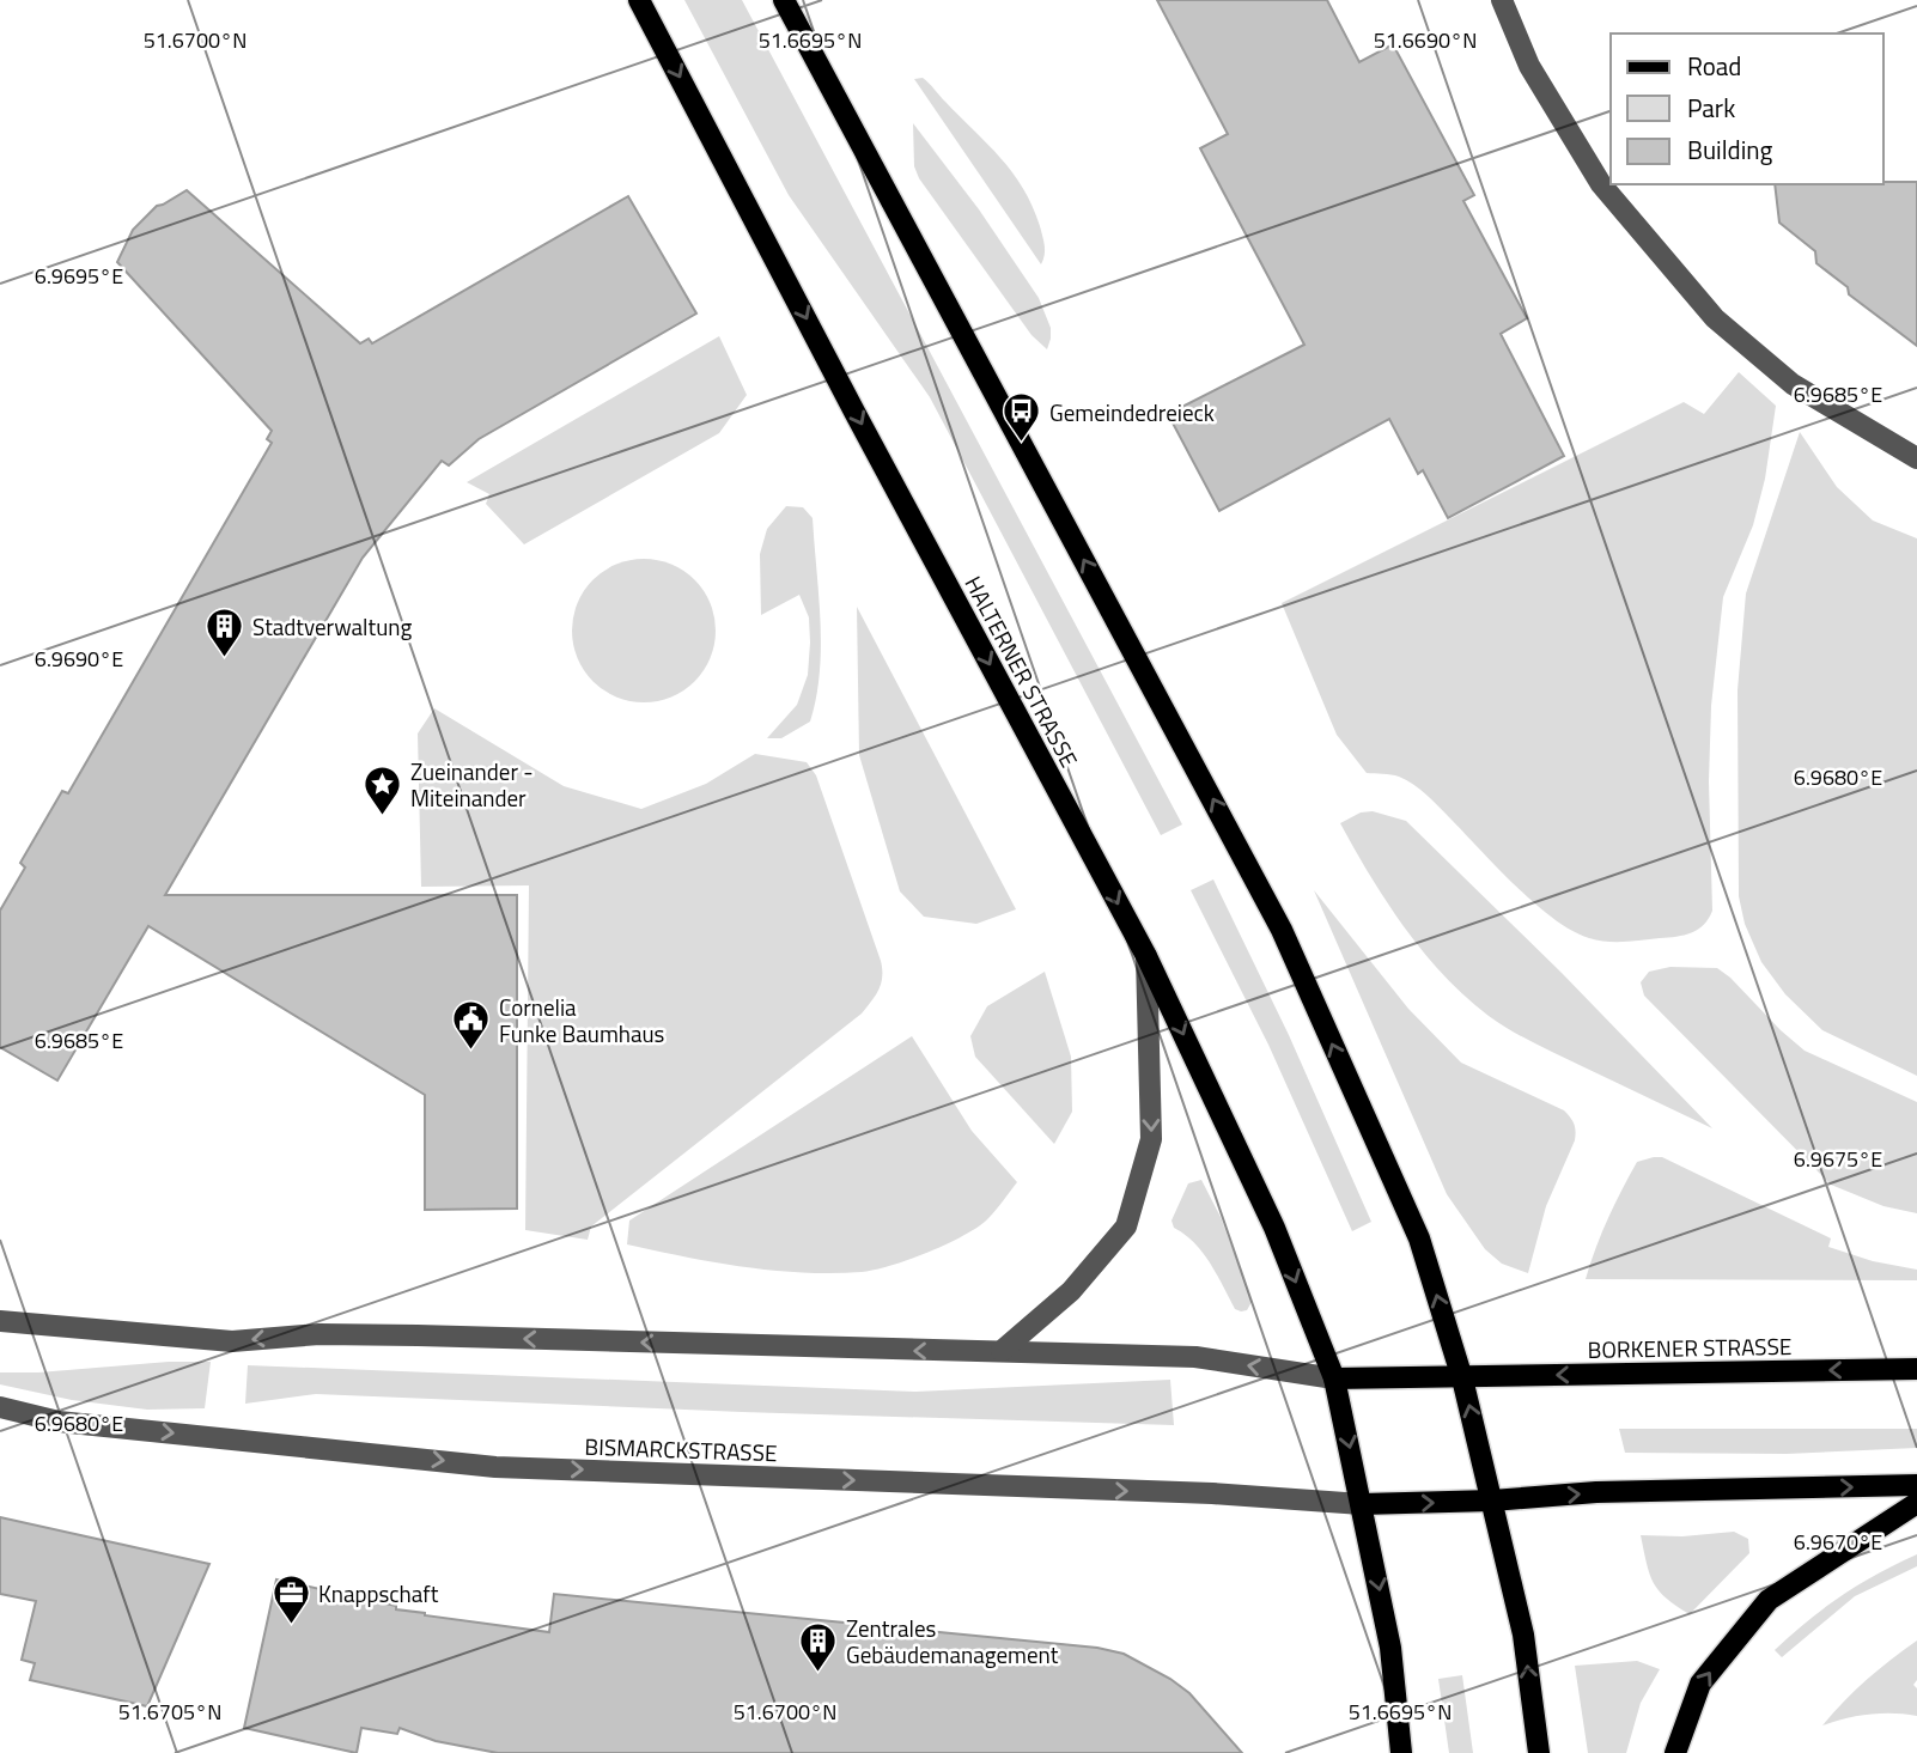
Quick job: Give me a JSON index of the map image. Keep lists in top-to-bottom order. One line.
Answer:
{"streets":{"main road":["HALTERNER STRASSE","BORKENER STRASSE"],"street":["BISMARCKSTRASSE"]},"crossings":[["HALTERNER STRASSE","BORKENER STRASSE"]],"places":{"bus stop":["Gemeindedreieck"],"building":["Stadtverwaltung","Zentrales Gebäudemanagement"],"place":["Zueinander - Miteinander"],"public building":["Cornelia Funke Baumhaus"],"office":["Knappschaft"]},"legend":["Road","Park","Building"],"coordinates":["51.6700°N","51.6695°N","51.6690°N","6.9695°E","6.9685°E","6.9690°E","6.9680°E","6.9675°E","6.9670°E","51.6705°N"]}
